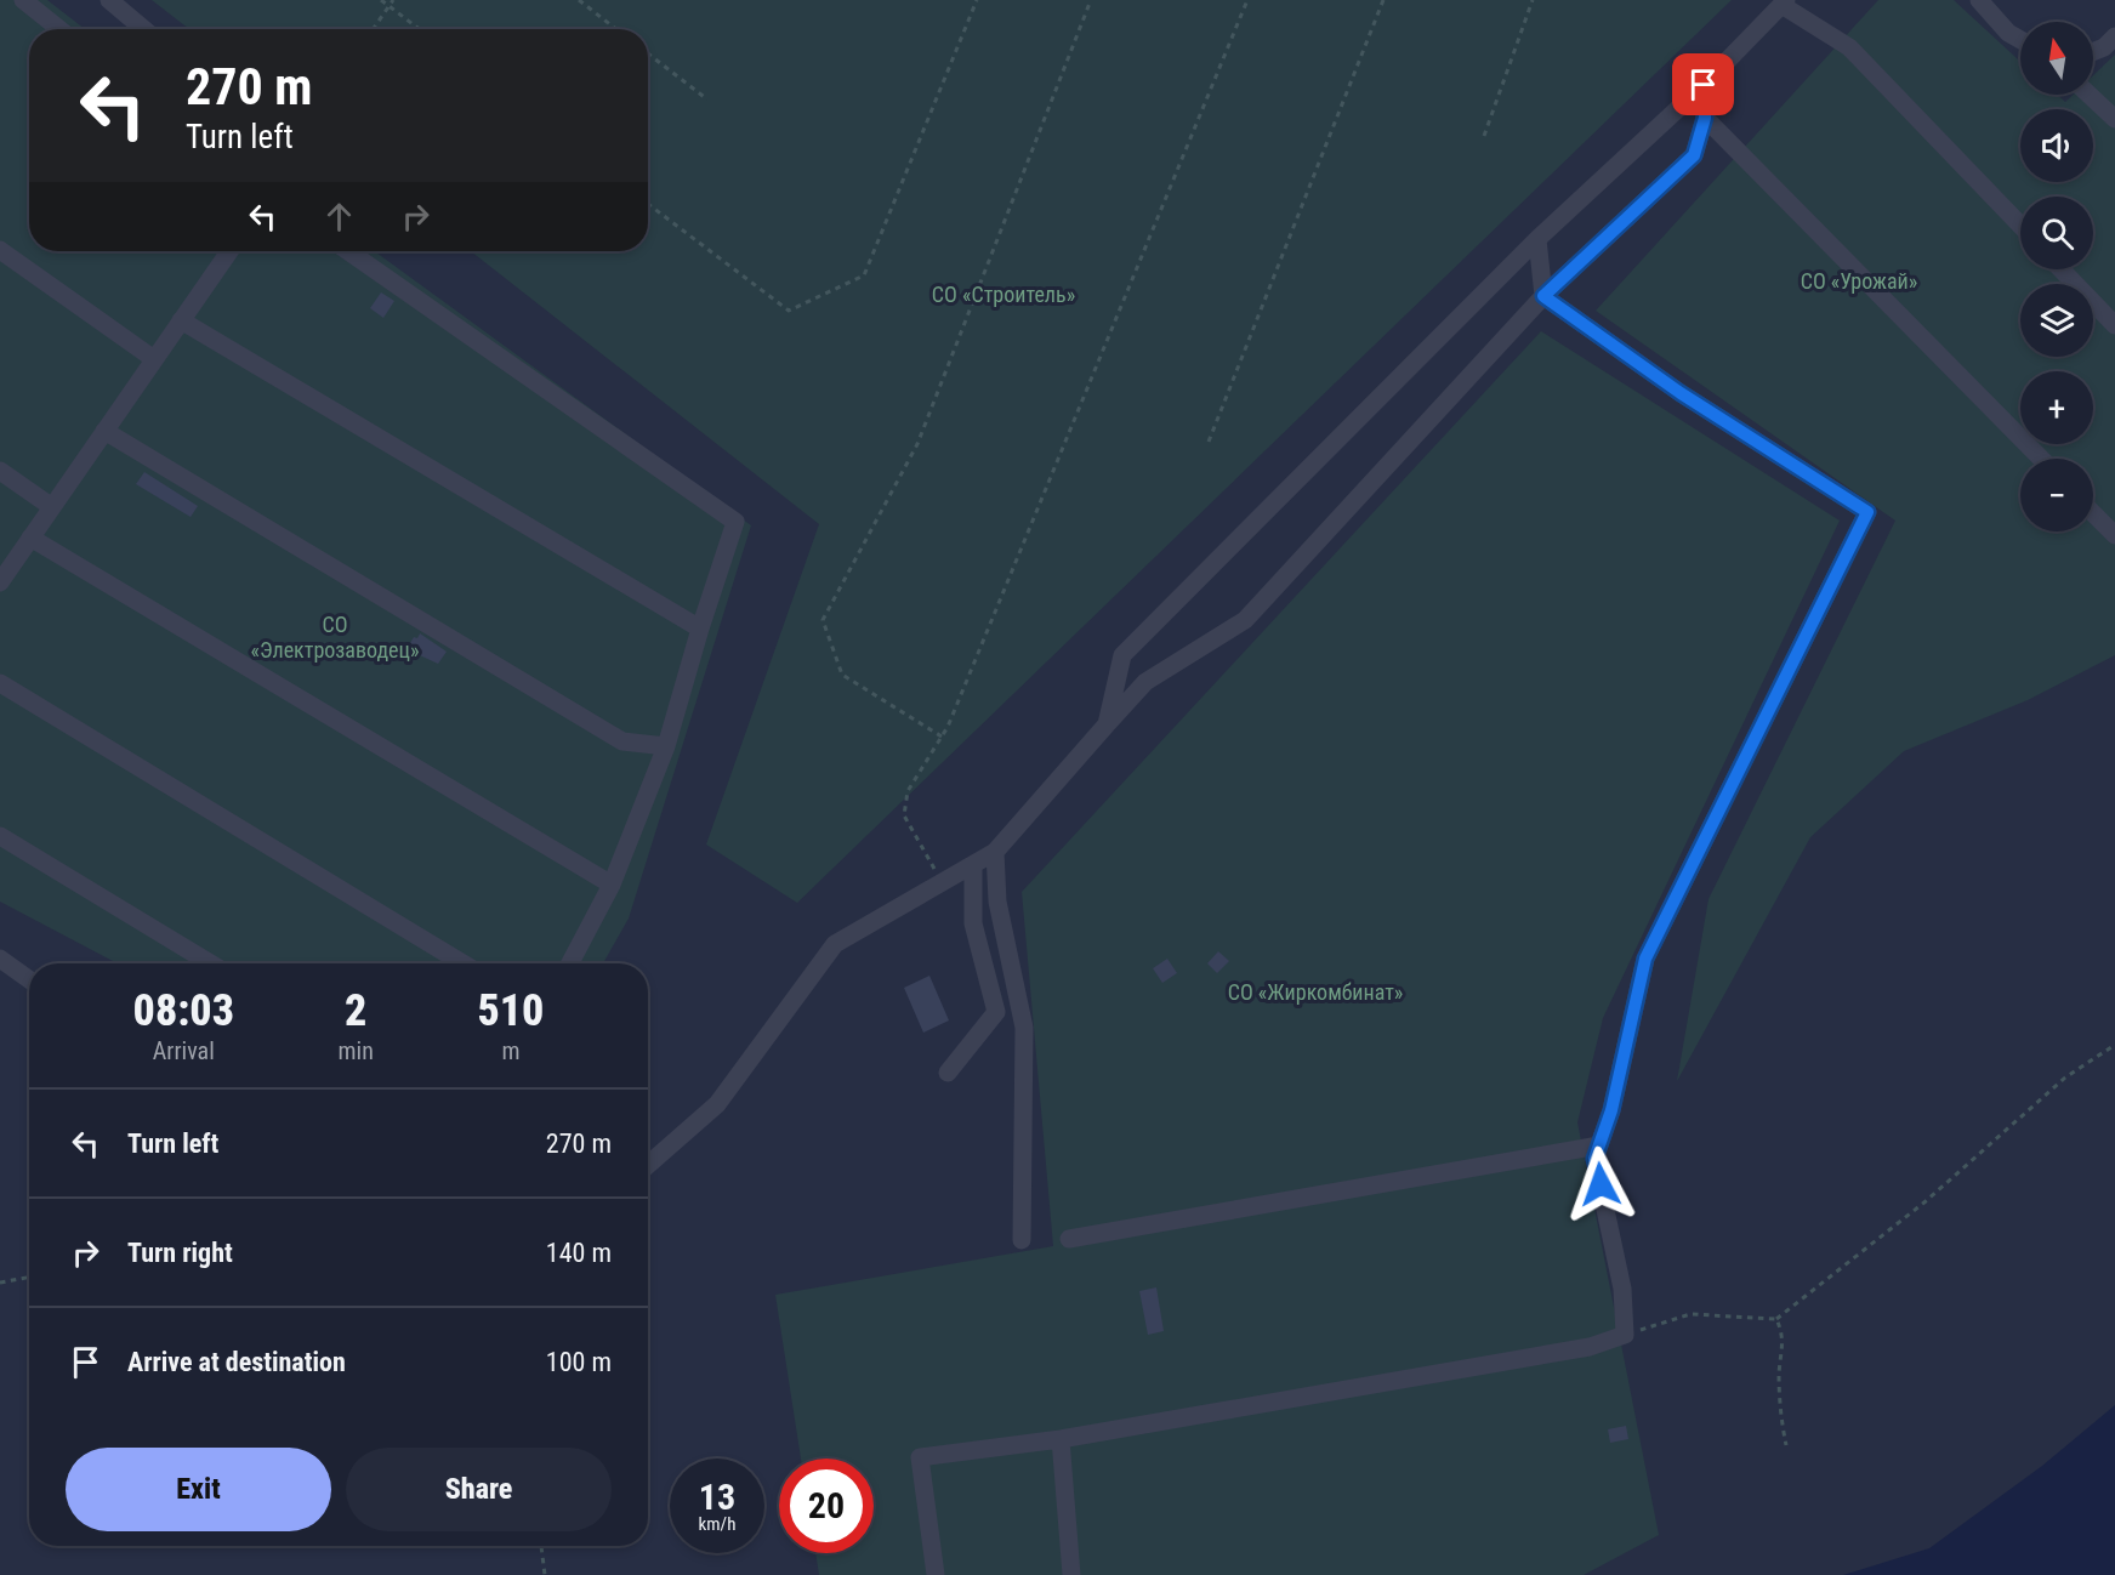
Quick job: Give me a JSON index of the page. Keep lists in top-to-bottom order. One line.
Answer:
{"parks":["СО «Урожай»","СО «Строитель»","СО «Электрозаводец»","СО «Жиркомбинат»"],"north":"top","page":{"map_buttons":["+","−"],"turn":["270 m","Turn left"],"eta":["08:03","Arrival","2","min","510","m"],"list":[{"name":"Turn left","value":"270 m"},{"name":"Turn right","value":"140 m"},{"name":"Arrive at destination","value":"100 m"}],"buttons":["Exit","Share"],"speed":"13 km/h","limit":"20"}}
